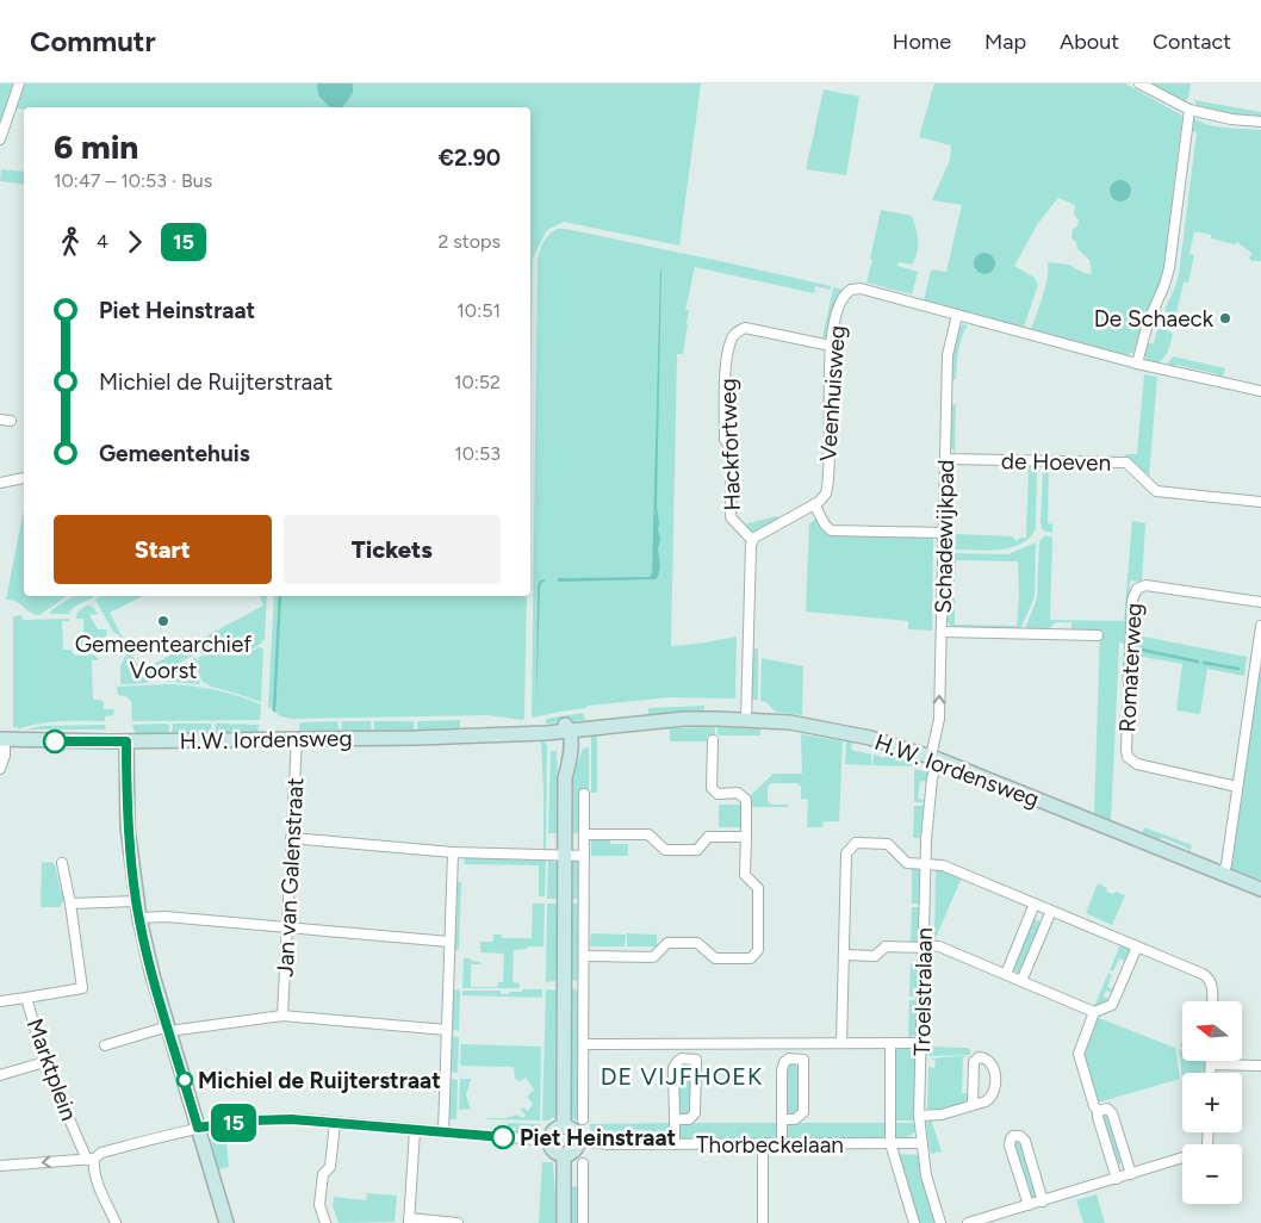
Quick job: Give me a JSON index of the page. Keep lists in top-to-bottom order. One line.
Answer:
{"streets":{"main road":["H.W. Iordensweg"],"street":["Veenhuisweg","Hackfortweg","de Hoeven","Schadewijkpad","Romaterweg","Jan van Galenstraat","Troelstralaan","Marktplein","Thorbeckelaan"]},"crossings":[["Veenhuisweg","Hackfortweg"],["Veenhuisweg","Schadewijkpad"],["de Hoeven","Schadewijkpad"],["Schadewijkpad","H.W. Iordensweg"],["Schadewijkpad","Troelstralaan"],["H.W. Iordensweg","Jan van Galenstraat"],["H.W. Iordensweg","Troelstralaan"],["Troelstralaan","Thorbeckelaan"]],"districts":["DE VIJFHOEK"],"places":["De Schaeck","Gemeentearchief Voorst","Michiel de Ruijterstraat","Piet Heinstraat"],"lines":["bus line 15"],"north":"left","page":{"header":"Commutr","nav":["Home","Map","About","Contact"],"on_map":"15","heading":["6 min","10:47 – 10:53 · Bus","€2.90"],"legs":["4","15","2 stops"],"list":[{"name":"Piet Heinstraat","value":"10:51"},{"name":"Michiel de Ruijterstraat","value":"10:52"},{"name":"Gemeentehuis","value":"10:53"}],"buttons":["Start","Tickets"],"map_buttons":["+","−"]}}
